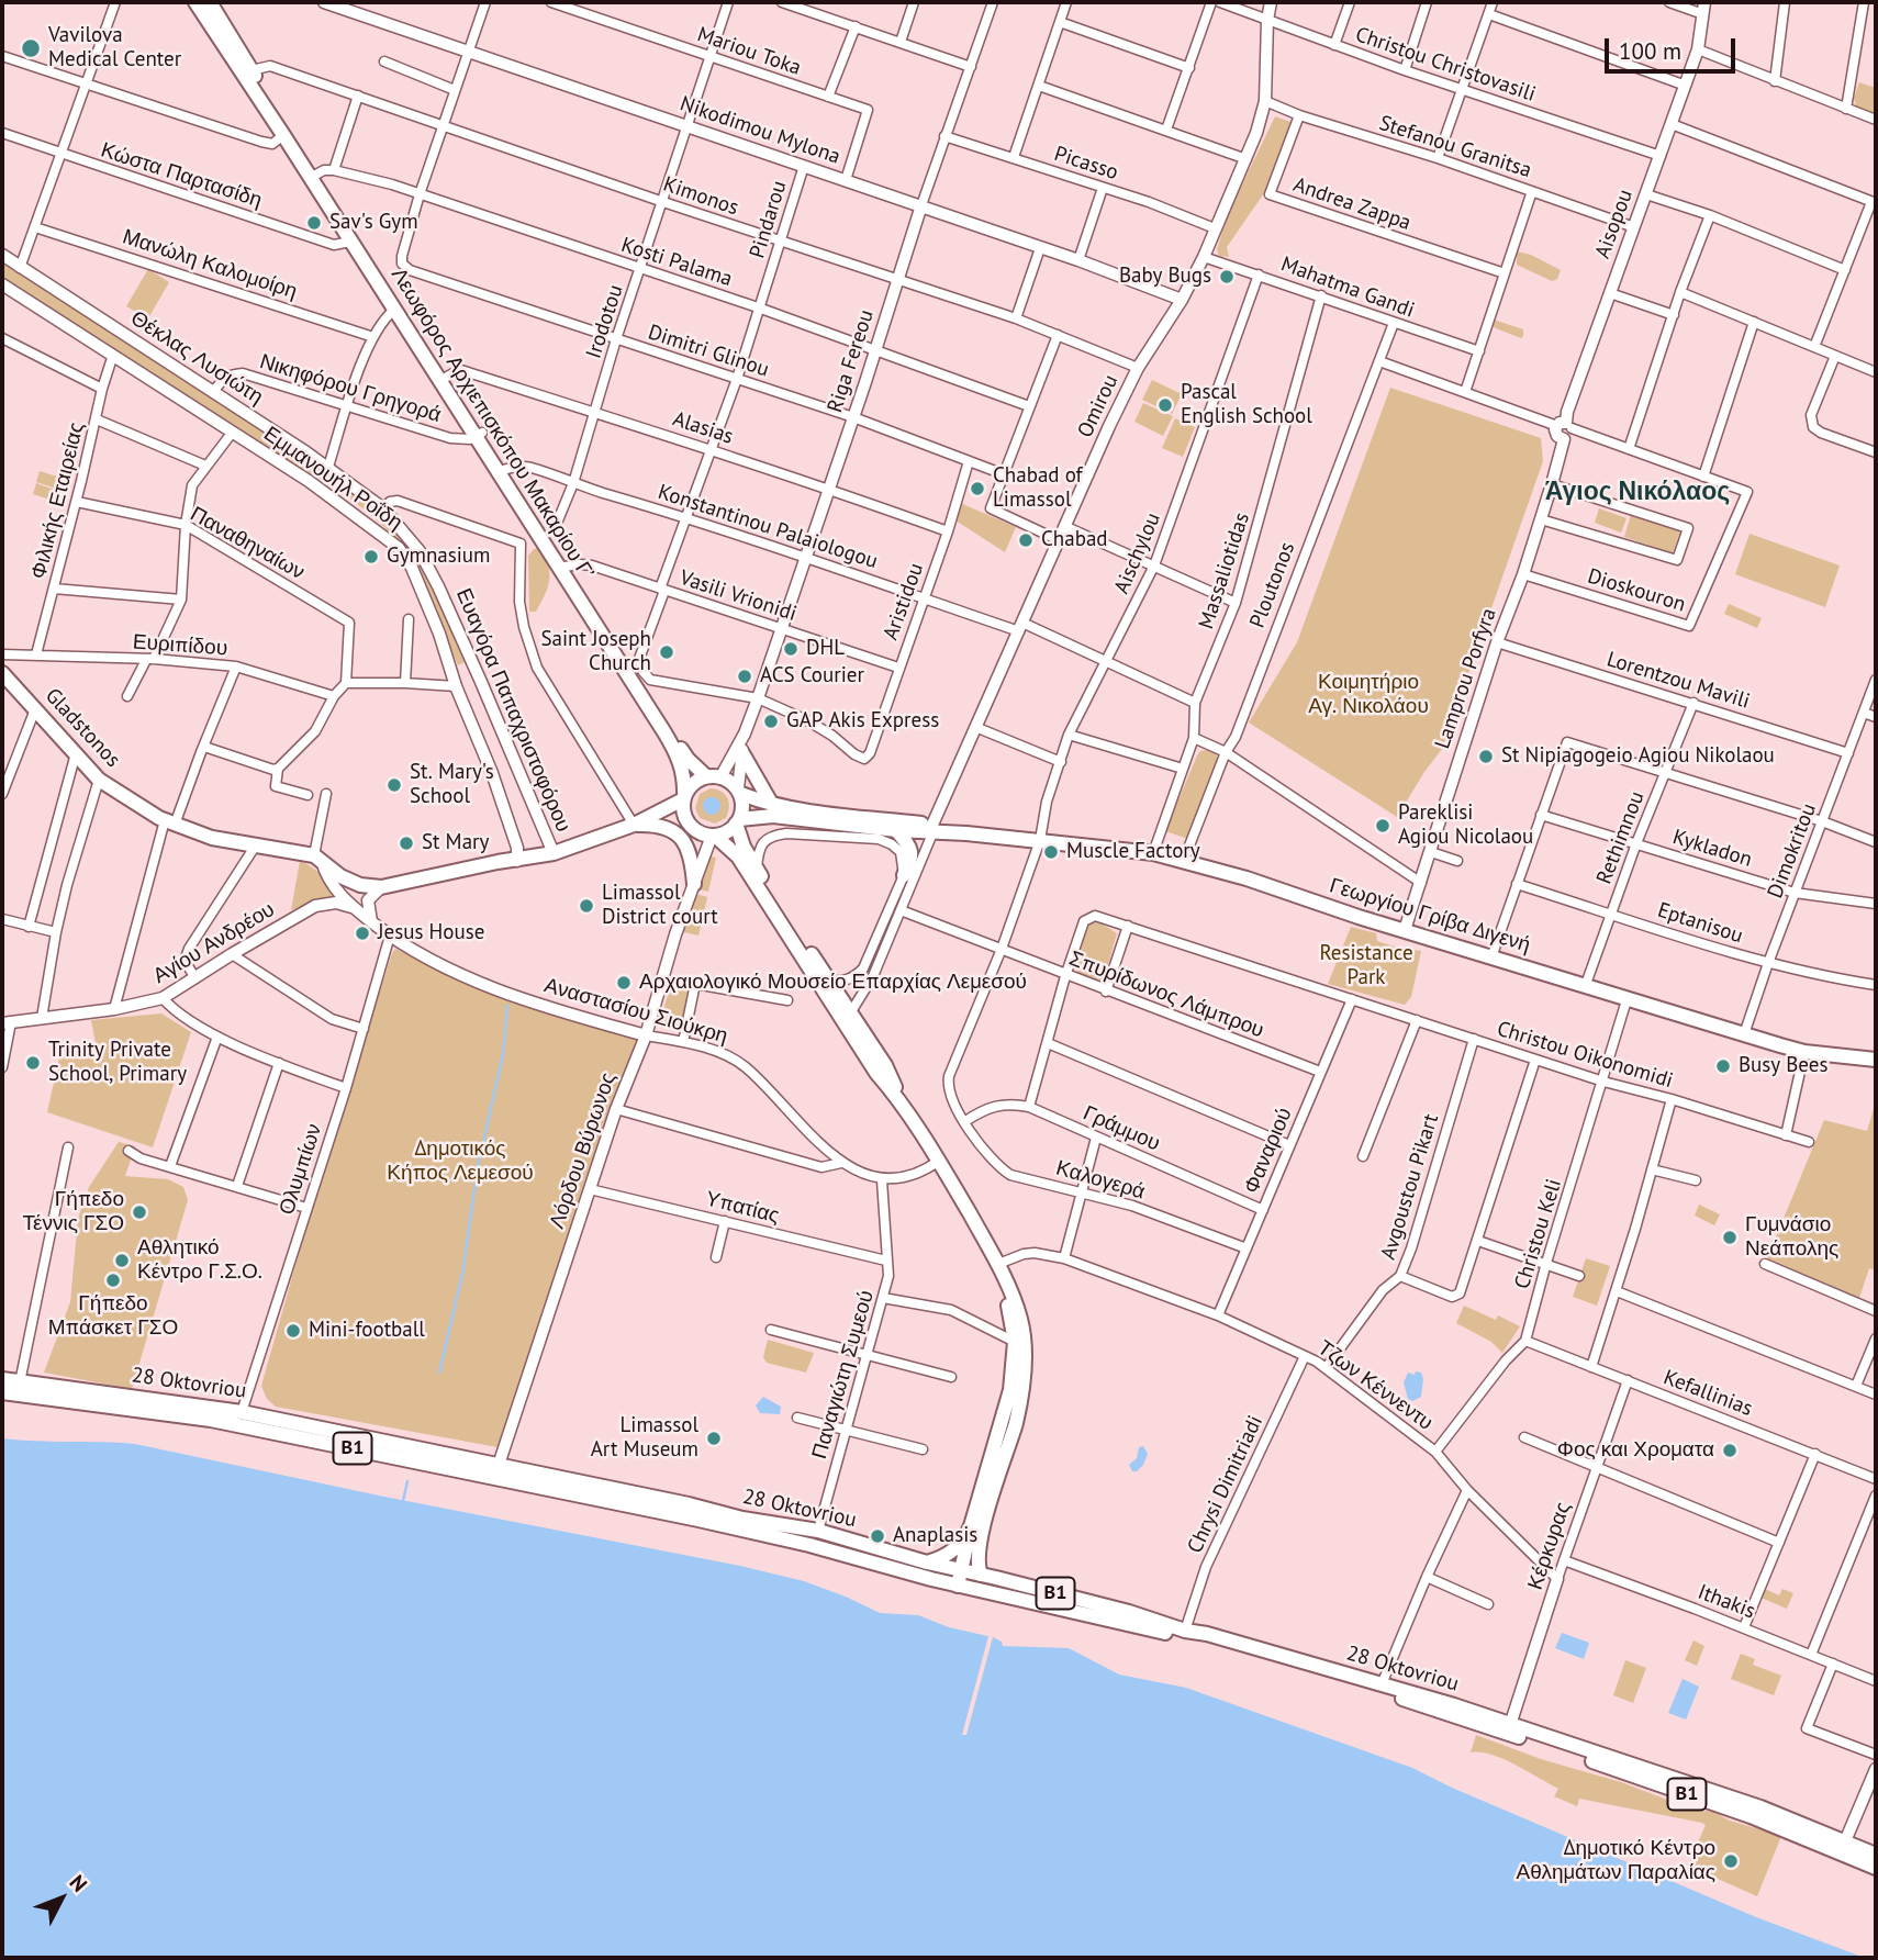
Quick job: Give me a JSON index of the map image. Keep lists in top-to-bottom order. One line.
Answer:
{"streets":{"main road":["Λεωφόρος Αρχιεπισκόπου Μακαρίου Γ’","Gladstonos","Γεωργίου Γρίβα Διγενή","28 Oktovriou","B1"],"street":["Mariou Toka","Christou Christovasili","Nikodimou Mylona","Stefanou Granitsa","Picasso","Κώστα Παρτασίδη","Kimonos","Andrea Zappa","Pindarou","Aisopou","Kosti Palama","Μανώλη Καλομοίρη","Mahatma Gandi","Irodotou","Dimitri Glinou","Θέκλας Λυσιώτη","Riga Fereou","Νικηφόρου Γρηγορά","Omirou","Alasias","Εμμανουήλ Ροΐδη","Φιλικής Εταιρείας","Konstantinou Palaiologou","Παναθηναίων","Aischylou","Massaliotidas","Ploutonos","Dioskouron","Vasili Vrionidi","Aristidou","Ευριπίδου","Lamprou Porfyra","Lorentzou Mavili","Ευαγόρα Παπαχριστοφόρου","Rethimnou","Kykladon","Dimokritou","Eptanisou","Αγίου Ανδρέου","Σπυρίδωνος Λάμπρου","Αναστασίου Σιούκρη","Christou Oikonomidi","Γράμμου","Λόρδου Βύρωνος","Φαναριού","Ολυμπίων","Καλογερά","Avgoustou Pikart","Υπατίας","Christou Keli","Παναγιώτη Συμεού","Τζων Κέννεντυ","Kefallinias","Chrysi Dimitriadi","Κέρκυρας","Ithakis"]},"crossings":[["Mariou Toka","Nikodimou Mylona"],["Mariou Toka","Irodotou"],["Christou Christovasili","Aisopou"],["Christou Christovasili","Omirou"],["Nikodimou Mylona","Pindarou"],["Nikodimou Mylona","Irodotou"],["Nikodimou Mylona","Riga Fereou"],["Nikodimou Mylona","Omirou"],["Stefanou Granitsa","Andrea Zappa"],["Stefanou Granitsa","Aisopou"],["Stefanou Granitsa","Omirou"],["Picasso","Riga Fereou"],["Picasso","Omirou"],["Κώστα Παρτασίδη","Λεωφόρος Αρχιεπισκόπου Μακαρίου Γ’"],["Kimonos","Pindarou"],["Kimonos","Irodotou"],["Kimonos","Riga Fereou"],["Kimonos","Omirou"],["Kimonos","Λεωφόρος Αρχιεπισκόπου Μακαρίου Γ’"],["Pindarou","Kosti Palama"],["Pindarou","Dimitri Glinou"],["Pindarou","Riga Fereou"],["Pindarou","Alasias"],["Pindarou","Konstantinou Palaiologou"],["Pindarou","Vasili Vrionidi"],["Pindarou","Aristidou"],["Aisopou","Lamprou Porfyra"],["Kosti Palama","Irodotou"],["Kosti Palama","Dimitri Glinou"],["Kosti Palama","Riga Fereou"],["Kosti Palama","Λεωφόρος Αρχιεπισκόπου Μακαρίου Γ’"],["Mahatma Gandi","Omirou"],["Mahatma Gandi","Aischylou"],["Mahatma Gandi","Massaliotidas"],["Mahatma Gandi","Ploutonos"],["Irodotou","Dimitri Glinou"],["Irodotou","Alasias"],["Irodotou","Konstantinou Palaiologou"],["Dimitri Glinou","Riga Fereou"],["Dimitri Glinou","Aristidou"],["Θέκλας Λυσιώτη","Νικηφόρου Γρηγορά"],["Θέκλας Λυσιώτη","Ευαγόρα Παπαχριστοφόρου"],["Riga Fereou","Λεωφόρος Αρχιεπισκόπου Μακαρίου Γ’"],["Riga Fereou","Alasias"],["Riga Fereou","Konstantinou Palaiologou"],["Riga Fereou","Vasili Vrionidi"],["Riga Fereou","Γεωργίου Γρίβα Διγενή"],["Riga Fereou","Λόρδου Βύρωνος"],["Νικηφόρου Γρηγορά","Λεωφόρος Αρχιεπισκόπου Μακαρίου Γ’"],["Omirou","Konstantinou Palaiologou"],["Omirou","Γεωργίου Γρίβα Διγενή"],["Λεωφόρος Αρχιεπισκόπου Μακαρίου Γ’","Alasias"],["Λεωφόρος Αρχιεπισκόπου Μακαρίου Γ’","Konstantinou Palaiologou"],["Λεωφόρος Αρχιεπισκόπου Μακαρίου Γ’","Vasili Vrionidi"],["Λεωφόρος Αρχιεπισκόπου Μακαρίου Γ’","Γεωργίου Γρίβα Διγενή"],["Λεωφόρος Αρχιεπισκόπου Μακαρίου Γ’","Λόρδου Βύρωνος"],["Alasias","Aristidou"],["Εμμανουήλ Ροΐδη","Φιλικής Εταιρείας"],["Φιλικής Εταιρείας","Παναθηναίων"],["Φιλικής Εταιρείας","Ευριπίδου"],["Konstantinou Palaiologou","Aischylou"],["Konstantinou Palaiologou","Massaliotidas"],["Konstantinou Palaiologou","Aristidou"],["Aischylou","Γεωργίου Γρίβα Διγενή"],["Aischylou","Σπυρίδωνος Λάμπρου"],["Aischylou","Καλογερά"],["Massaliotidas","Γεωργίου Γρίβα Διγενή"],["Ploutonos","Γεωργίου Γρίβα Διγενή"],["Dioskouron","Lamprou Porfyra"],["Vasili Vrionidi","Aristidou"],["Lamprou Porfyra","Lorentzou Mavili"],["Lamprou Porfyra","Γεωργίου Γρίβα Διγενή"],["Lorentzou Mavili","Rethimnou"],["Lorentzou Mavili","Dimokritou"],["Gladstonos","Αναστασίου Σιούκρη"],["Rethimnou","Kykladon"],["Rethimnou","Γεωργίου Γρίβα Διγενή"],["Rethimnou","Eptanisou"],["Kykladon","Dimokritou"],["Dimokritou","Γεωργίου Γρίβα Διγενή"],["Dimokritou","Eptanisou"],["Γεωργίου Γρίβα Διγενή","Λόρδου Βύρωνος"],["Γεωργίου Γρίβα Διγενή","Christou Keli"],["Αγίου Ανδρέου","Αναστασίου Σιούκρη"],["Σπυρίδωνος Λάμπρου","Christou Oikonomidi"],["Σπυρίδωνος Λάμπρου","Φαναριού"],["Σπυρίδωνος Λάμπρου","Καλογερά"],["Αναστασίου Σιούκρη","Λόρδου Βύρωνος"],["Αναστασίου Σιούκρη","Ολυμπίων"],["Αναστασίου Σιούκρη","Παναγιώτη Συμεού"],["Christou Oikonomidi","Φαναριού"],["Christou Oikonomidi","Avgoustou Pikart"],["Christou Oikonomidi","Christou Keli"],["Γράμμου","Φαναριού"],["Γράμμου","Καλογερά"],["Λόρδου Βύρωνος","Υπατίας"],["Λόρδου Βύρωνος","28 Oktovriou"],["Φαναριού","Καλογερά"],["Φαναριού","Τζων Κέννεντυ"],["Ολυμπίων","28 Oktovriou"],["Avgoustou Pikart","Τζων Κέννεντυ"],["Υπατίας","Παναγιώτη Συμεού"],["Christou Keli","Τζων Κέννεντυ"],["Christou Keli","Kefallinias"],["Παναγιώτη Συμεού","28 Oktovriou"],["28 Oktovriou","Chrysi Dimitriadi"],["28 Oktovriou","Κέρκυρας"],["Τζων Κέννεντυ","Chrysi Dimitriadi"],["Τζων Κέννεντυ","Κέρκυρας"],["Kefallinias","Κέρκυρας"],["Κέρκυρας","Ithakis"]],"districts":["Άγιος Νικόλαος"],"parks":["Κοιμητήριο Αγ. Νικολάου","Resistance Park","Δημοτικός Κήπος Λεμεσού"],"places":["Vavilova Medical Center","Sav's Gym","Baby Bugs","Pascal English School","Chabad of Limassol","Chabad","Gymnasium","DHL","Saint Joseph Church","ACS Courier","GAP Akis Express","St Nipiagogeio Agiou Nikolaou","St. Mary's School","Pareklisi Agiou Nicolaou","St Mary","Muscle Factory","Limassol District court","Jesus House","Αρχαιολογικό Μουσείο Επαρχίας Λεμεσού","Trinity Private School, Primary","Busy Bees","Γήπεδο Τέννις ΓΣΟ","Γυμνάσιο Νεάπολης","Αθλητικό Κέντρο Γ.Σ.Ο.","Γήπεδο Μπάσκετ ΓΣΟ","Mini-football","Limassol Art Museum","Φος και Χροματα","Anaplasis","Δημοτικό Κέντρο Αθλημάτων Παραλίας"],"scale_bar":"100 m","north":"top right"}
